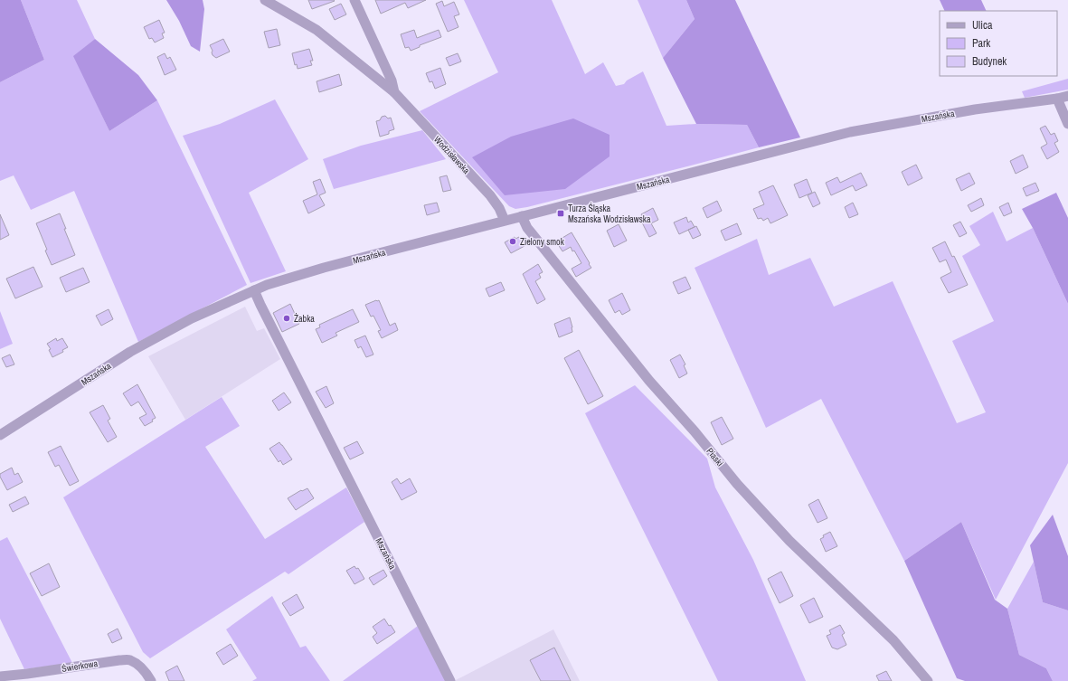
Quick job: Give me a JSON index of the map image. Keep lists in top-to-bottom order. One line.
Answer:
{"streets":{"street":["Mszańska","Wodzisławska","Piaski","Świerkowa"]},"crossings":[["Mszańska","Wodzisławska"],["Mszańska","Piaski"]],"places":{"transit":["Turza Śląska Mszańska Wodzisławska"],"other":["Zielony smok","Żabka"]},"legend":["Ulica","Park","Budynek"]}
